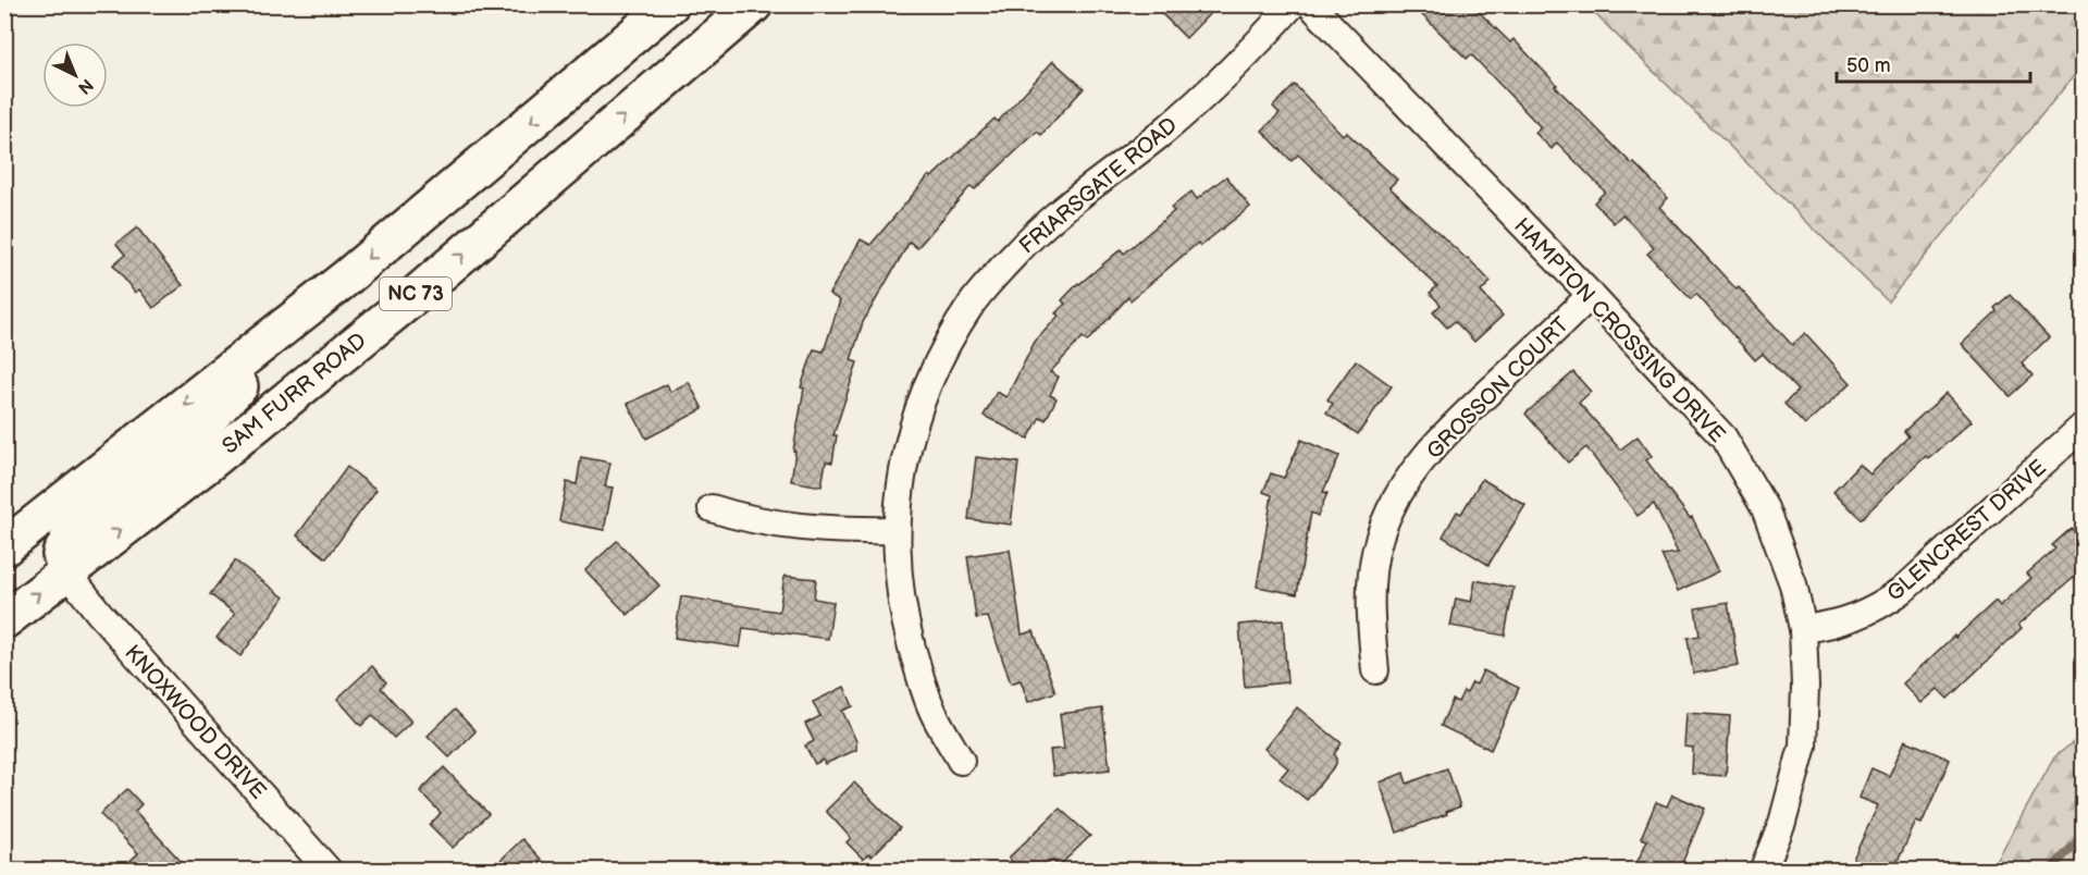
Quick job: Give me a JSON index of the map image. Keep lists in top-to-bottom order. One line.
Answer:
{"streets":{"main road":["NC 73","SAM FURR ROAD"],"street":["FRIARSGATE ROAD","HAMPTON CROSSING DRIVE","GROSSON COURT","GLENCREST DRIVE","KNOXWOOD DRIVE"]},"crossings":[["HAMPTON CROSSING DRIVE","GROSSON COURT"],["HAMPTON CROSSING DRIVE","GLENCREST DRIVE"],["SAM FURR ROAD","KNOXWOOD DRIVE"]],"scale_bar":"50 m","north":"bottom right"}
